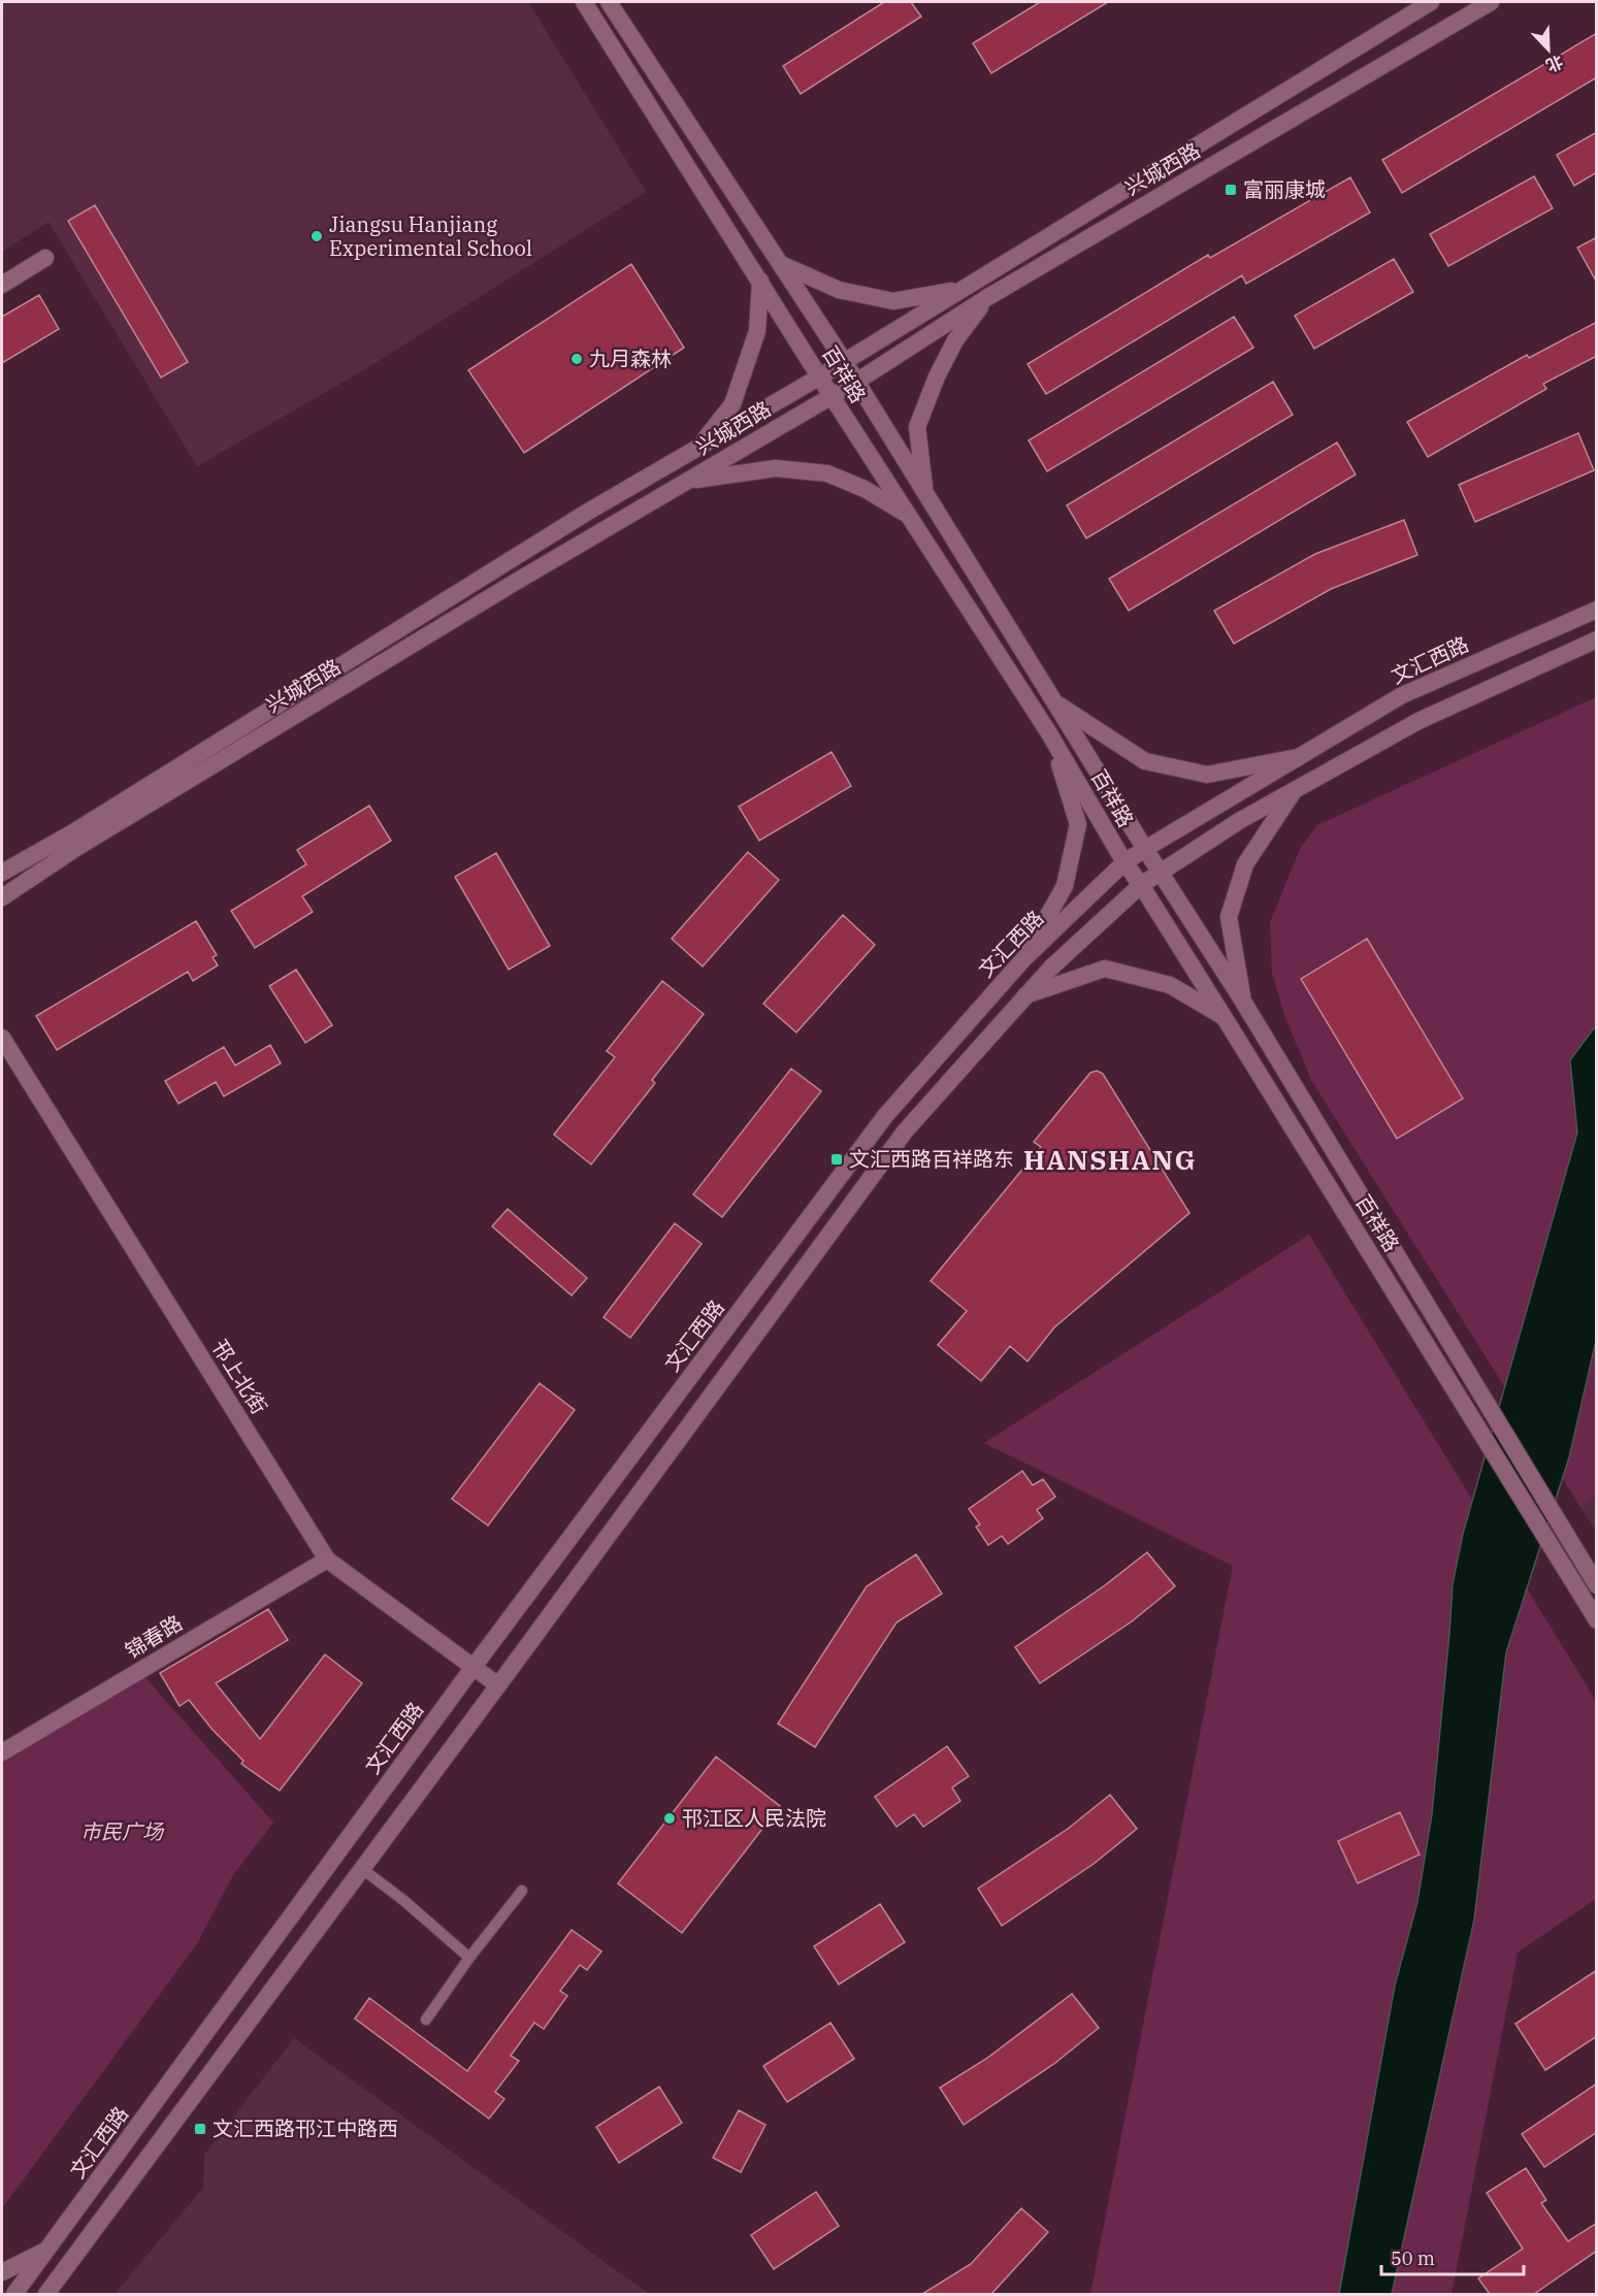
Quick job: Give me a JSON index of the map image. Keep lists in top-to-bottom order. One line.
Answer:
{"streets":{"street":["兴城西路","百祥路","文汇西路","邗上北街","锦春路"]},"crossings":[["兴城西路","百祥路"],["百祥路","文汇西路"],["文汇西路","邗上北街"],["邗上北街","锦春路"]],"districts":["HANSHANG"],"parks":["市民广场"],"places":{"transit":["富丽康城","文汇西路百祥路东","文汇西路邗江中路西"],"other":["Jiangsu Hanjiang Experimental School","九月森林","邗江区人民法院"]},"scale_bar":"50 m","north":"bottom right"}
